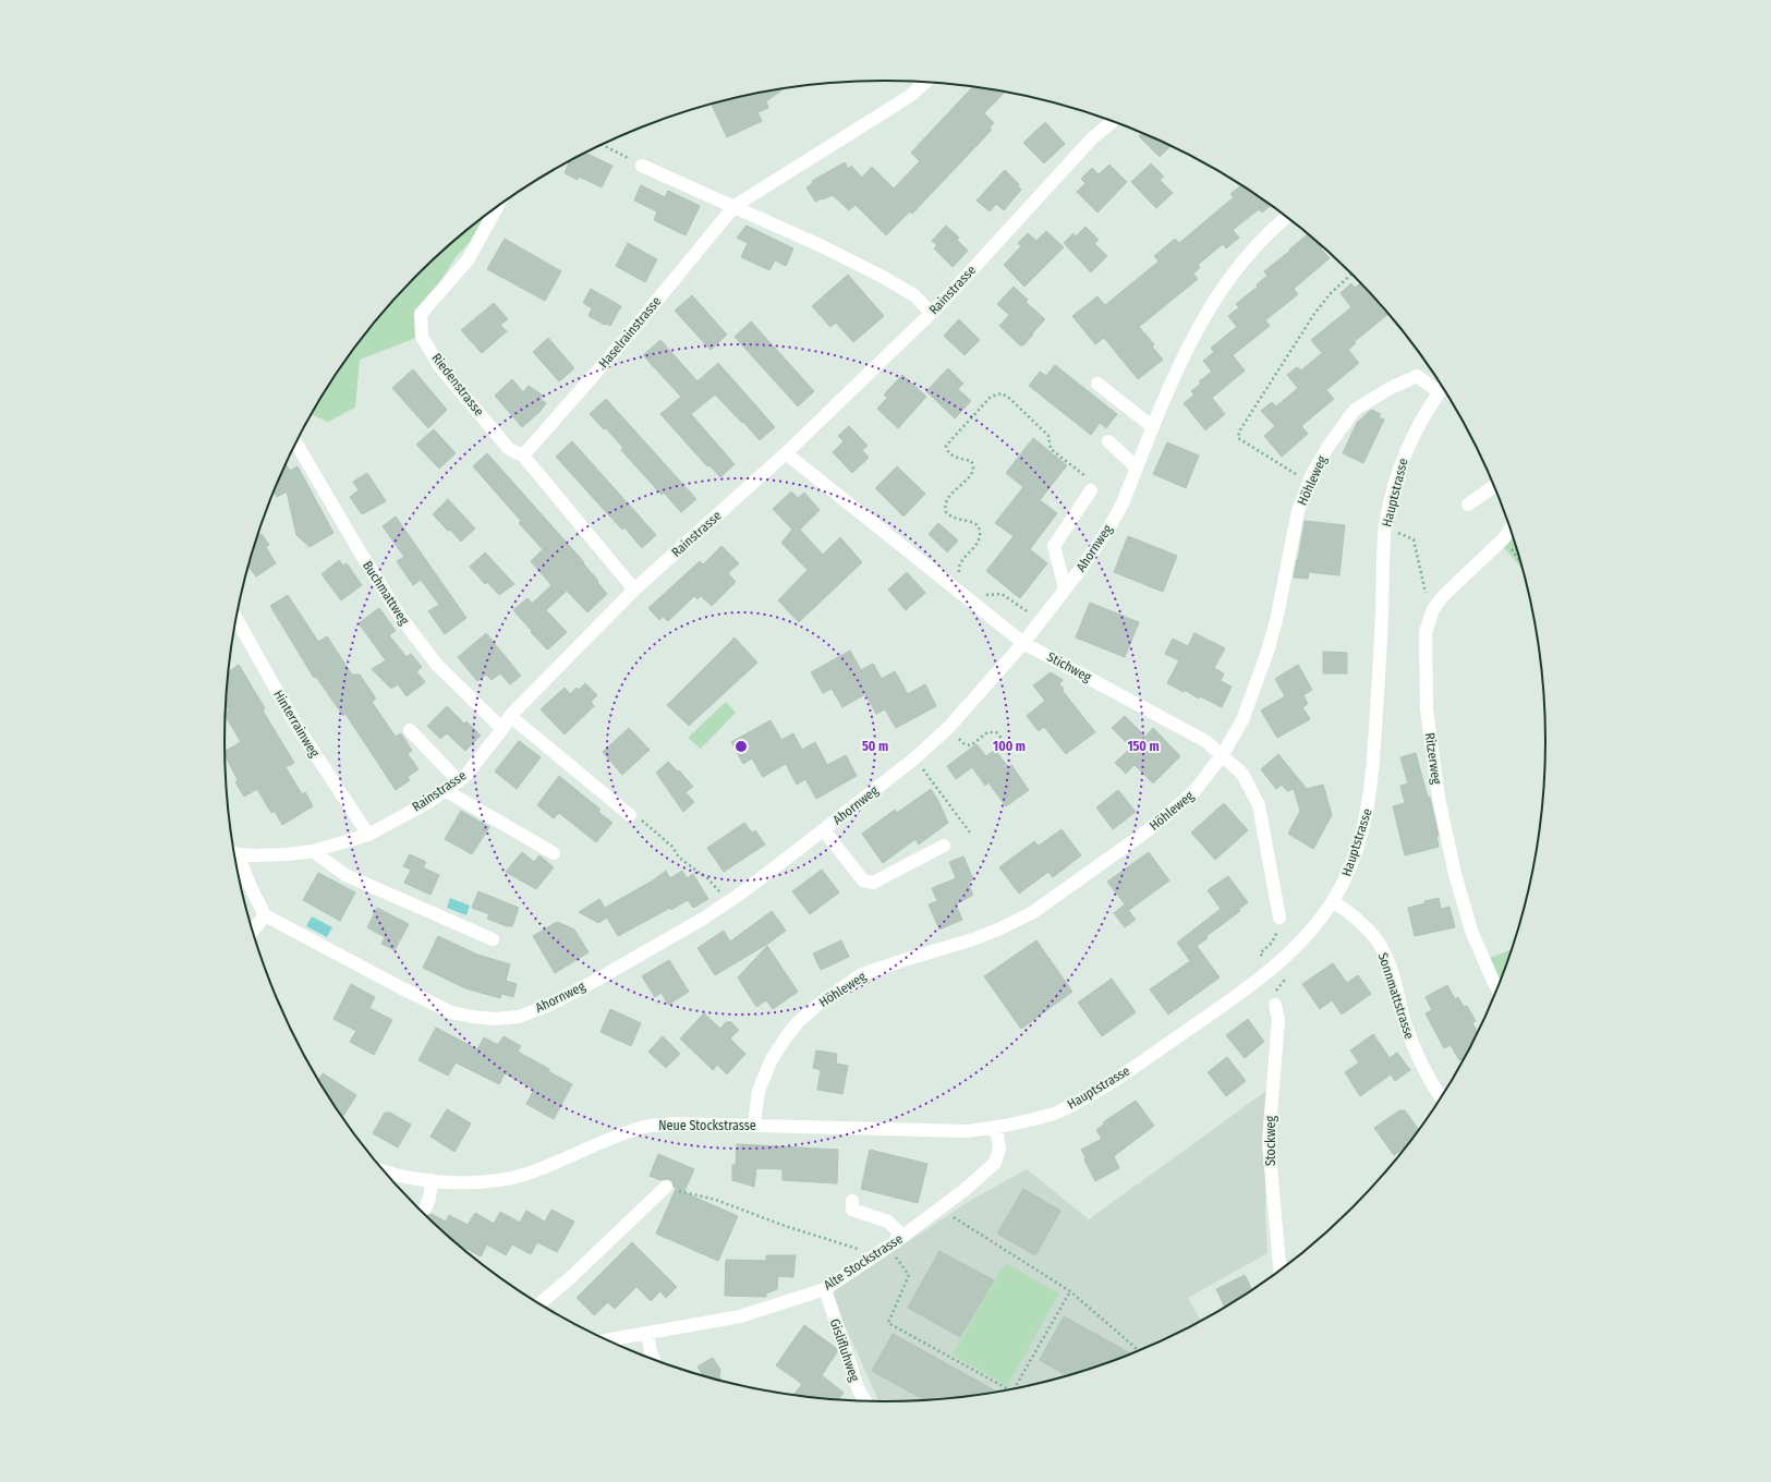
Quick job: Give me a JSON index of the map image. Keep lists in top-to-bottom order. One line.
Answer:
{"streets":{"street":["Rainstrasse","Haselrainstrasse","Riedenstrasse","Höhleweg","Hauptstrasse","Ahornweg","Buchmattweg","Stichweg","Hinterrainweg","Ritzerweg","Sonnmattstrasse","Neue Stockstrasse","Stockweg","Alte Stockstrasse","Gislifluhweg"]},"crossings":[["Rainstrasse","Riedenstrasse"],["Rainstrasse","Buchmattweg"],["Rainstrasse","Stichweg"],["Rainstrasse","Hinterrainweg"],["Haselrainstrasse","Riedenstrasse"],["Höhleweg","Hauptstrasse"],["Höhleweg","Stichweg"],["Höhleweg","Neue Stockstrasse"],["Hauptstrasse","Sonnmattstrasse"],["Hauptstrasse","Neue Stockstrasse"],["Hauptstrasse","Alte Stockstrasse"],["Ahornweg","Stichweg"],["Neue Stockstrasse","Alte Stockstrasse"],["Alte Stockstrasse","Gislifluhweg"]],"rings":["50 m","100 m","150 m"]}
